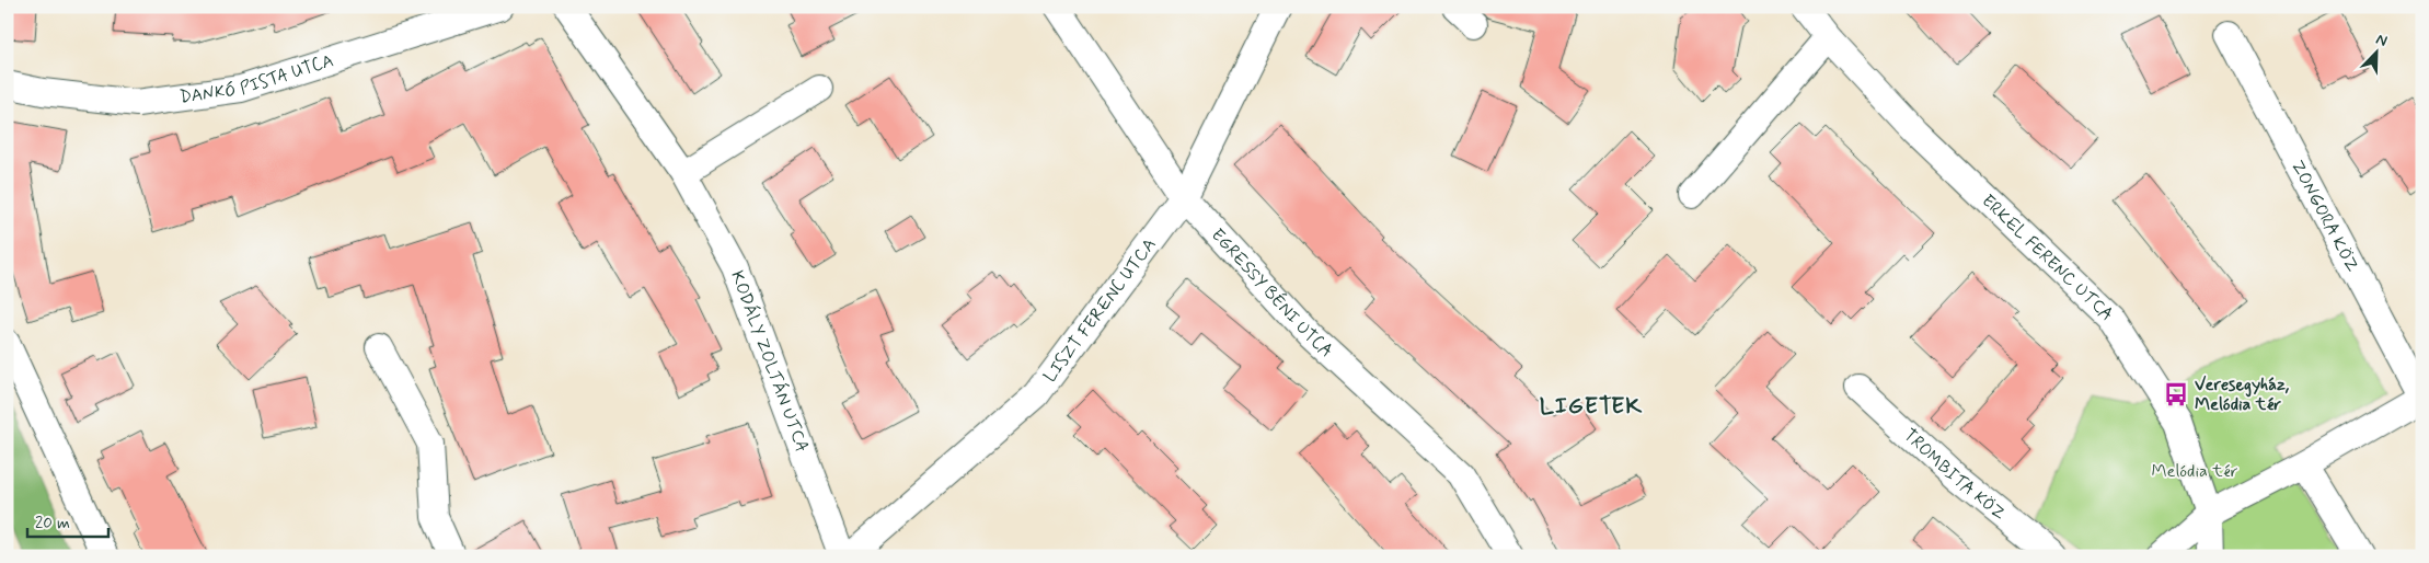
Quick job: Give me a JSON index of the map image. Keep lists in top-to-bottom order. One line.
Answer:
{"streets":{"street":["DANKÓ PISTA UTCA","ZONGORA KÖZ","ERKEL FERENC UTCA","EGRESSY BÉNI UTCA","LISZT FERENC UTCA","KODÁLY ZOLTÁN UTCA","TROMBITA KÖZ"]},"crossings":[["EGRESSY BÉNI UTCA","LISZT FERENC UTCA"]],"districts":["LIGETEK"],"parks":["Melódia tér"],"places":{"bus stop":["Veresegyház, Melódia tér"]},"scale_bar":"20 m","north":"top right"}
